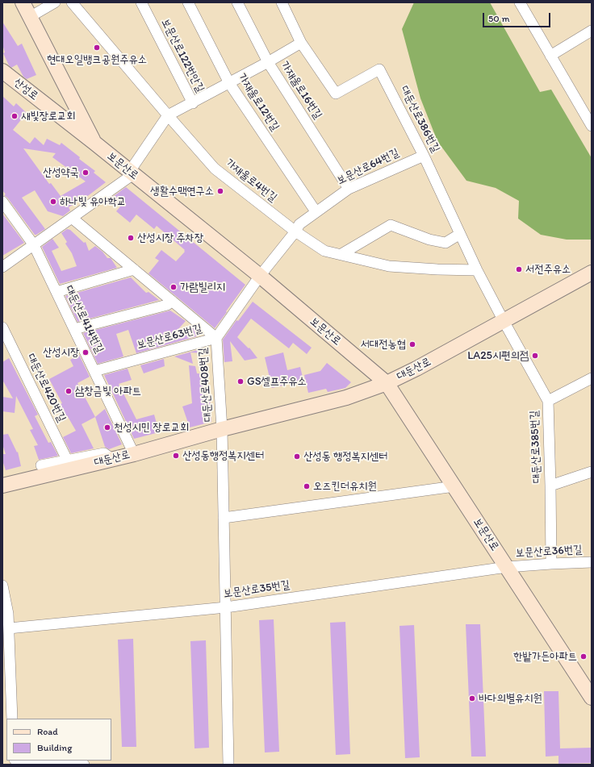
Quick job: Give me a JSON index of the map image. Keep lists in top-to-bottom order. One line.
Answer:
{"streets":{"main road":["산성로","보문산로","대둔산로"],"street":["보문산로122번안길","가재울로16번길","가재울로12번길","대둔산로386번길","보문산로64번길","가재울로4번길","대둔산로414번길","보문산로63번길","대둔산로408번길","대둔산로420번길","대둔산로385번길","보문산로36번길","보문산로35번길"]},"crossings":[["산성로","보문산로"],["가재울로16번길","보문산로64번길"],["가재울로12번길","보문산로64번길"],["대둔산로386번길","보문산로64번길"],["대둔산로386번길","가재울로4번길"],["대둔산로386번길","대둔산로"],["대둔산로386번길","대둔산로385번길"],["보문산로","보문산로64번길"],["보문산로","보문산로63번길"],["보문산로","대둔산로"],["보문산로","보문산로36번길"],["보문산로","보문산로35번길"],["보문산로64번길","가재울로4번길"],["보문산로64번길","보문산로63번길"],["대둔산로414번길","보문산로63번길"],["대둔산로414번길","대둔산로"],["보문산로63번길","대둔산로408번길"],["대둔산로","대둔산로408번길"],["대둔산로","대둔산로385번길"],["대둔산로385번길","보문산로36번길"],["보문산로36번길","보문산로35번길"]],"places":["현대오일뱅크공원주유소","새빛장로교회","산성약국","생활수맥연구소","하나빛 유아학교","산성시장 주차장","서전주유소","가람빌리지","서대전농협","산성시장","LA25시편의점","GS셀프주유소","삼창금빛 아파트","천성시민 장로교회","산성동행정복지센터","산성동 행정복지센터","오즈킨더유치원","한밭가든아파트","바다의별유치원"],"legend":["Road","Building"],"scale_bar":"50 m"}
